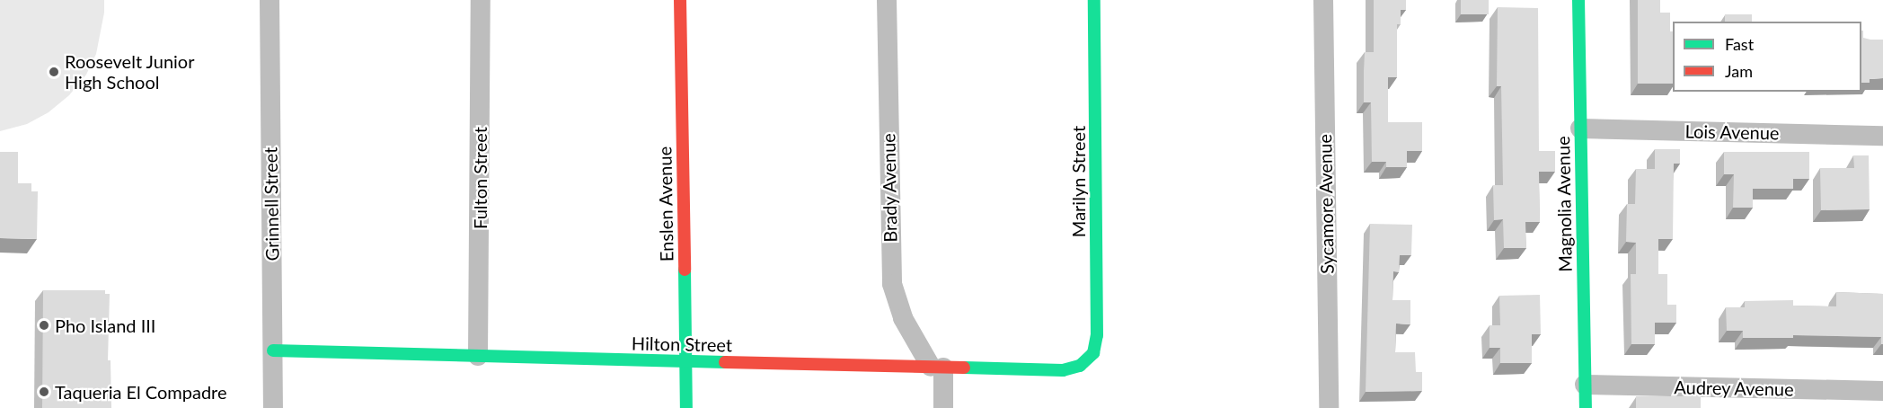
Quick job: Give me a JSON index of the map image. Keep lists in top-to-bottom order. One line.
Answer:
{"streets":{"street":["Lois Avenue","Fulton Street","Marilyn Street","Brady Avenue","Grinnell Street","Enslen Avenue","Sycamore Avenue","Magnolia Avenue","Hilton Street","Audrey Avenue"]},"crossings":[["Lois Avenue","Magnolia Avenue"],["Fulton Street","Hilton Street"],["Marilyn Street","Hilton Street"],["Brady Avenue","Hilton Street"],["Grinnell Street","Hilton Street"],["Enslen Avenue","Hilton Street"],["Magnolia Avenue","Audrey Avenue"]],"places":["Roosevelt Junior High School","Pho Island III","Taqueria El Compadre"],"legend":["Fast","Jam"]}
